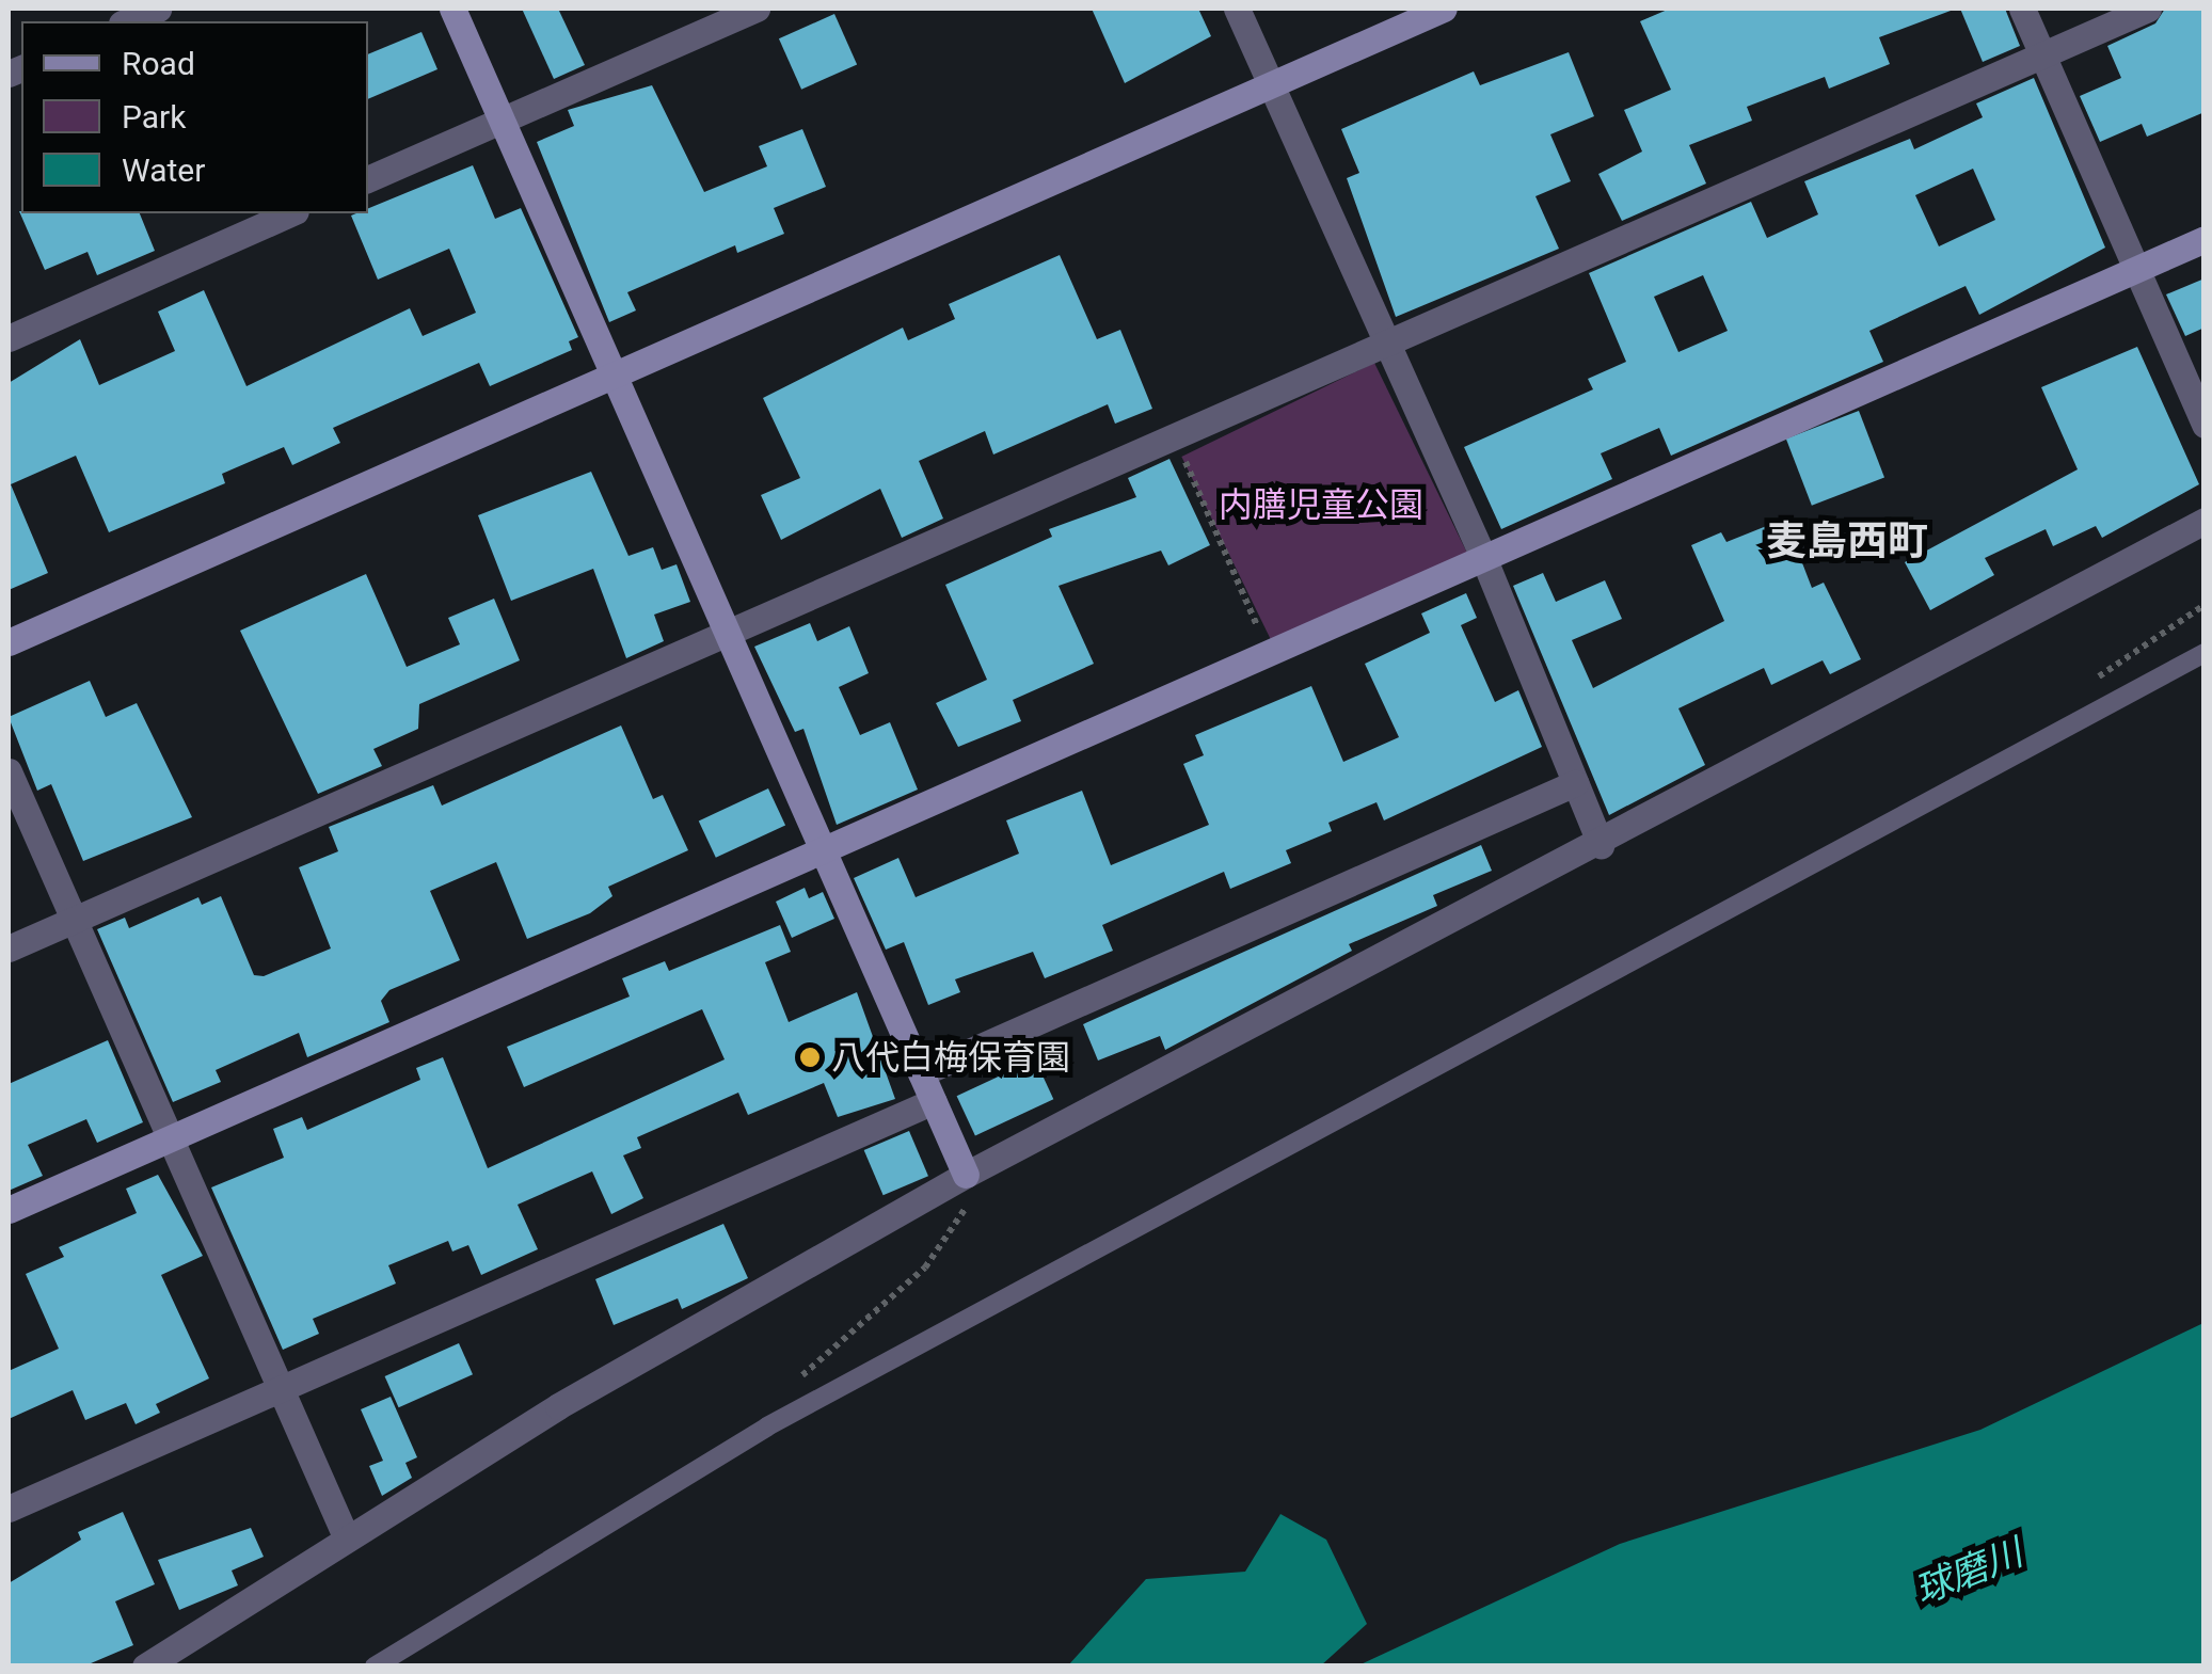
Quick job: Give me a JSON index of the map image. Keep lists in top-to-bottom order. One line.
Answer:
{"districts":["麦島西町"],"water":["球磨川"],"parks":["内膳児童公園"],"places":["八代白梅保育園"],"legend":["Road","Park","Water"]}
